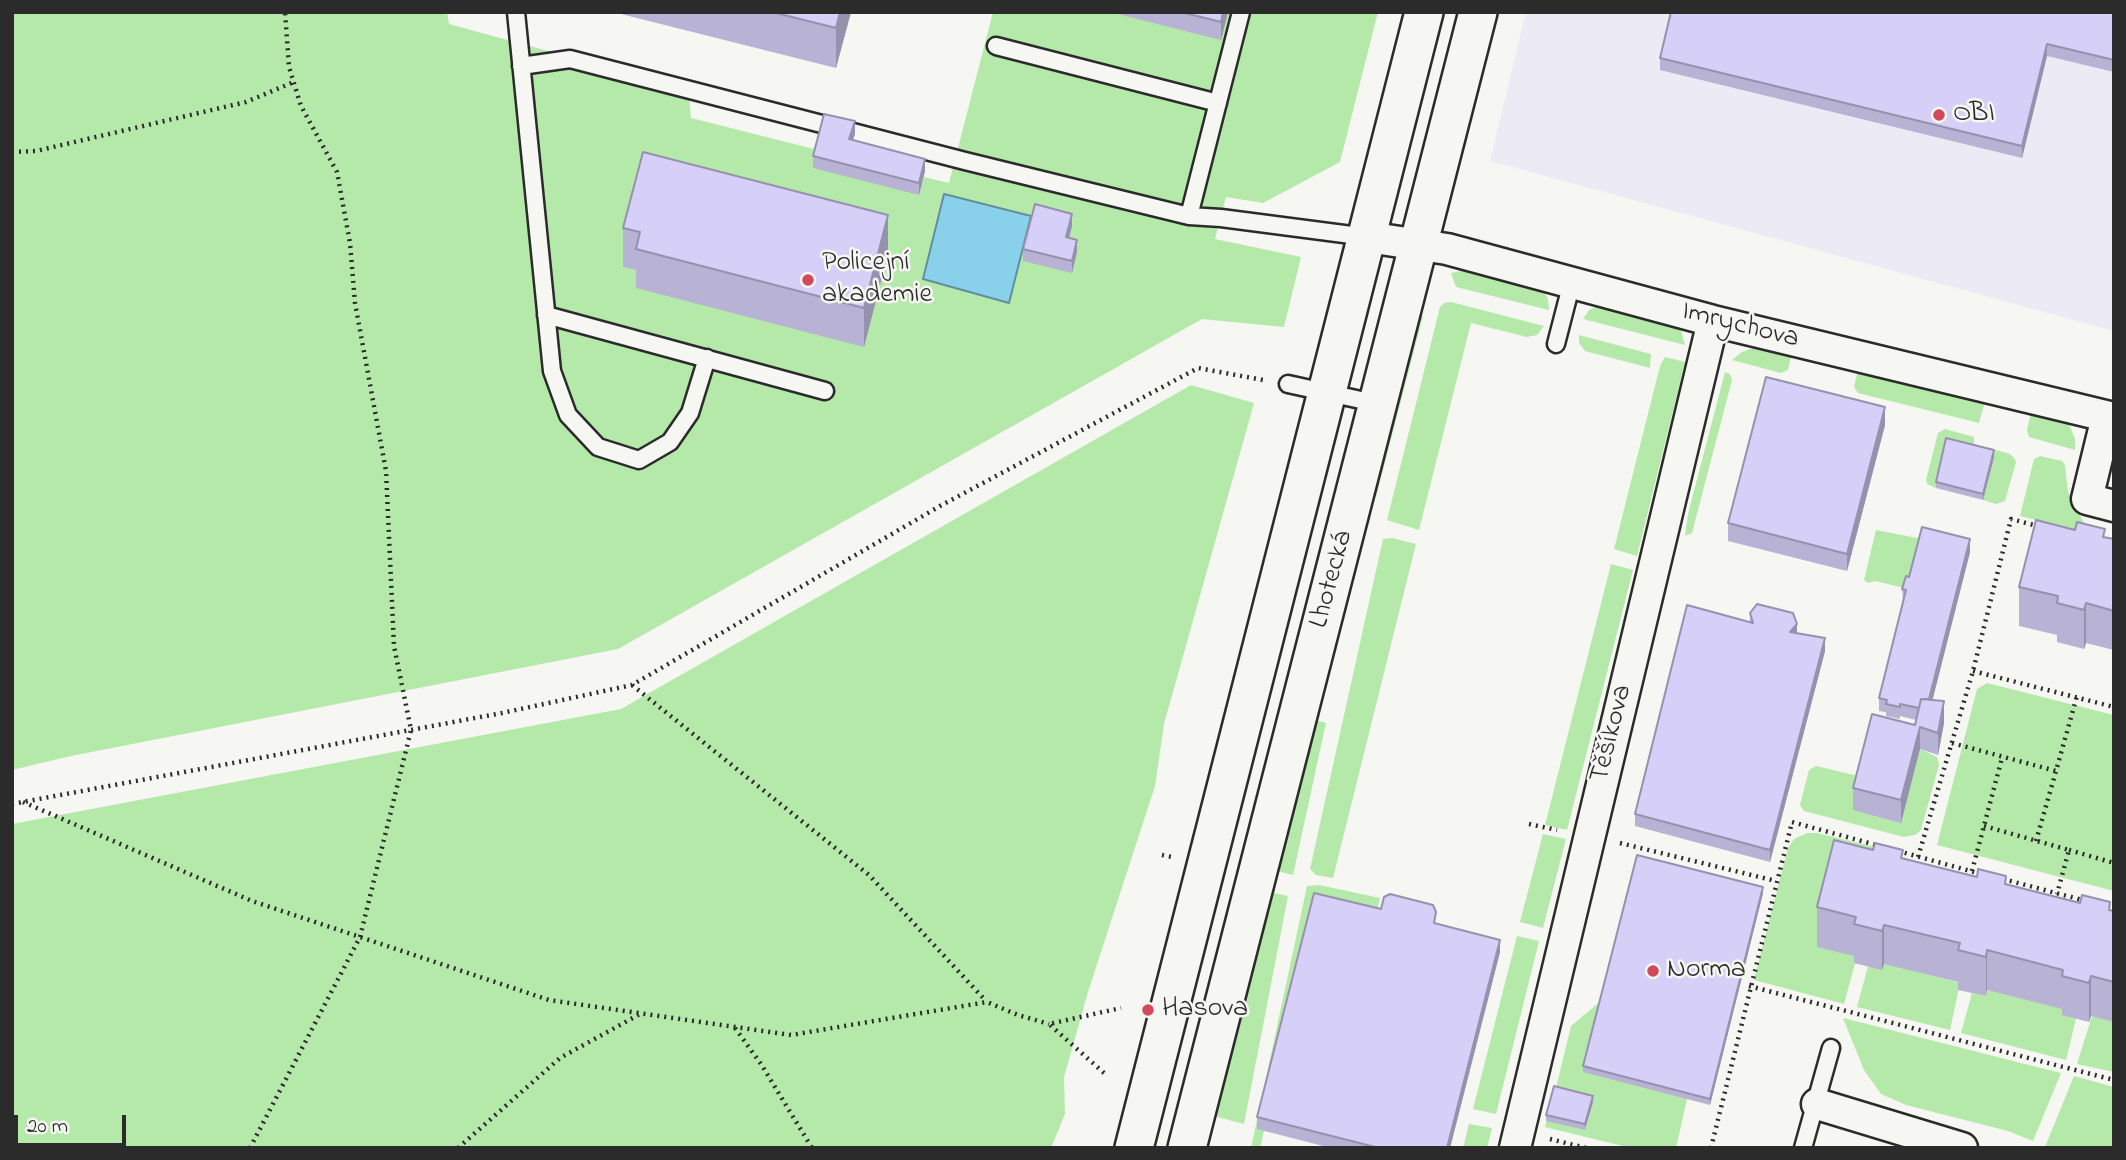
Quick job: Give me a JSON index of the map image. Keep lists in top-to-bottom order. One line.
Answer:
{"streets":{"street":["Imrychova","Lhotecká","Těšíkova"]},"crossings":[["Imrychova","Lhotecká"],["Imrychova","Těšíkova"]],"places":["OBI","Policejní akademie","Norma","Hasova"],"scale_bar":"20 m"}
